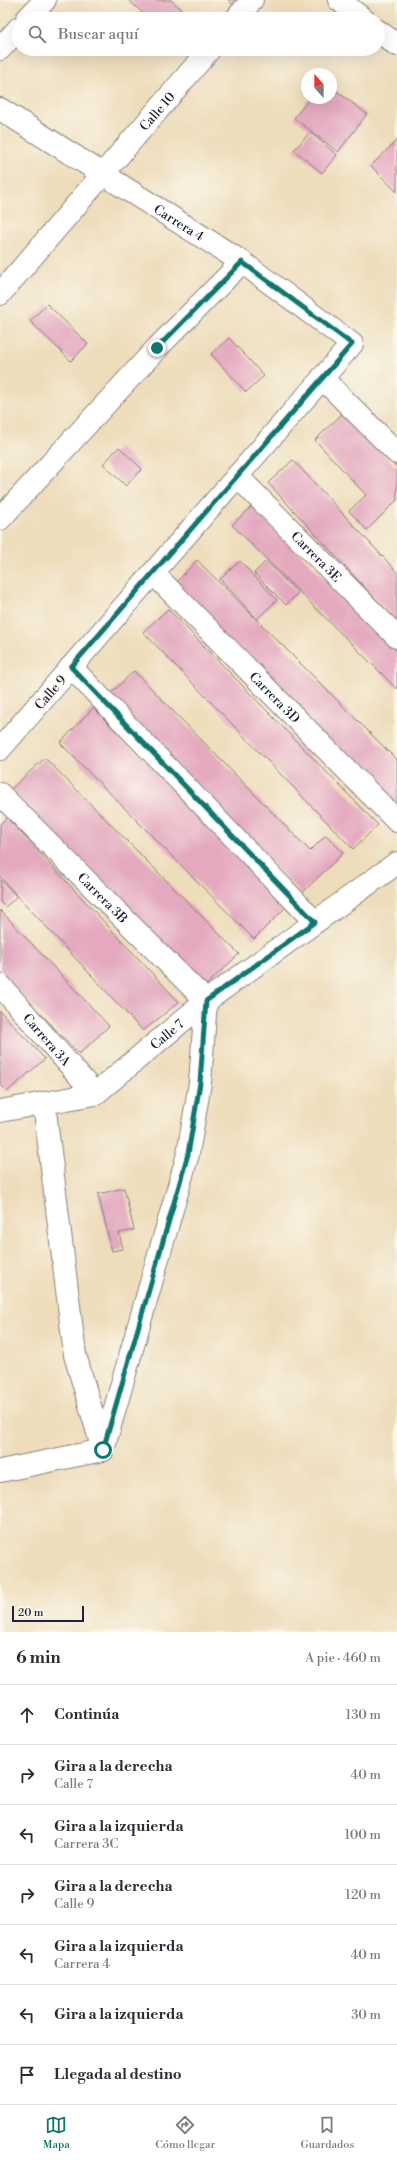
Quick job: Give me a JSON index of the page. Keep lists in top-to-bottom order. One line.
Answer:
{"streets":{"street":["Calle 10","Carrera 4","Carrera 3E","Calle 9","Carrera 3D","Carrera 3B","Calle 7","Carrera 3A"]},"crossings":[["Calle 10","Carrera 4"],["Carrera 4","Calle 9"],["Carrera 3E","Calle 9"],["Calle 9","Carrera 3D"],["Carrera 3B","Calle 7"],["Calle 7","Carrera 3A"]],"scale_bar":"20 m","north":"top","page":{"search":"Buscar aquí","scale":"20 m","heading":["6 min","A pie · 460 m"],"list":[["Continúa","130 m"],["Gira a la derecha","Calle 7","40 m"],["Gira a la izquierda","Carrera 3C","100 m"],["Gira a la derecha","Calle 9","120 m"],["Gira a la izquierda","Carrera 4","40 m"],["Gira a la izquierda","30 m"],"Llegada al destino"],"nav":["Mapa","Cómo llegar","Guardados"]}}
